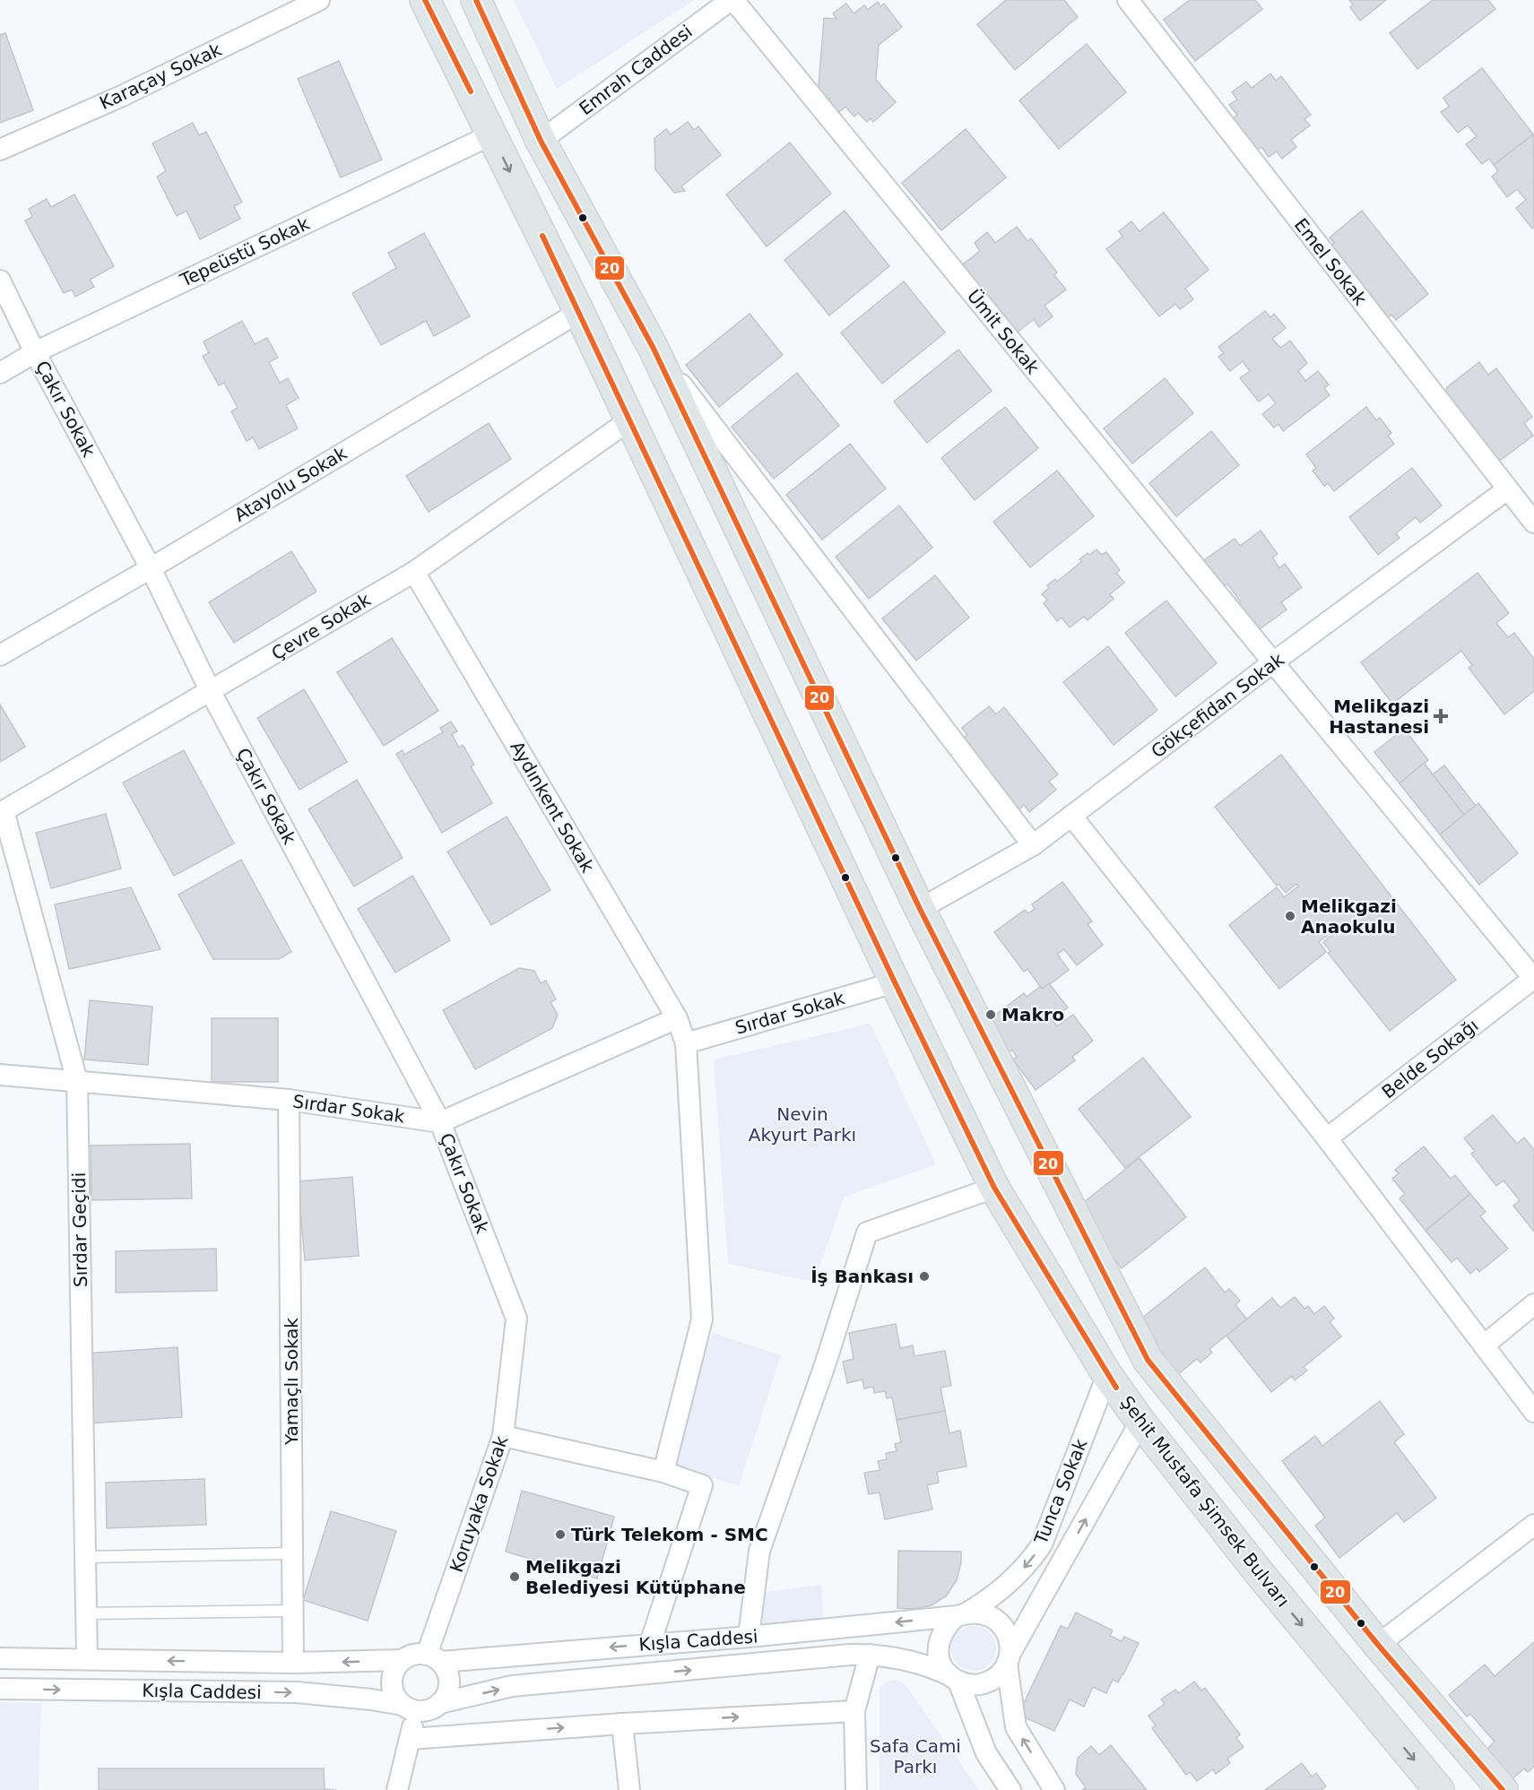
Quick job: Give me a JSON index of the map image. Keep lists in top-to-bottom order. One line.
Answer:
{"streets":{"main road":["Şehit Mustafa Şimsek Bulvarı"],"street":["Emrah Caddesi","Karaçay Sokak","Tepeüstü Sokak","Emel Sokak","Ümit Sokak","Çakır Sokak","Atayolu Sokak","Çevre Sokak","Gökçefidan Sokak","Aydınkent Sokak","Sırdar Sokak","Belde Sokağı","Sırdar Geçidi","Yamaçlı Sokak","Tunca Sokak","Koruyaka Sokak","Kışla Caddesi"]},"crossings":[["Emrah Caddesi","Ümit Sokak"],["Tepeüstü Sokak","Çakır Sokak"],["Tepeüstü Sokak","Şehit Mustafa Şimsek Bulvarı"],["Emel Sokak","Gökçefidan Sokak"],["Ümit Sokak","Gökçefidan Sokak"],["Ümit Sokak","Belde Sokağı"],["Çakır Sokak","Atayolu Sokak"],["Çakır Sokak","Çevre Sokak"],["Çakır Sokak","Sırdar Sokak"],["Çakır Sokak","Koruyaka Sokak"],["Atayolu Sokak","Şehit Mustafa Şimsek Bulvarı"],["Çevre Sokak","Aydınkent Sokak"],["Çevre Sokak","Sırdar Geçidi"],["Çevre Sokak","Şehit Mustafa Şimsek Bulvarı"],["Aydınkent Sokak","Sırdar Sokak"],["Sırdar Sokak","Sırdar Geçidi"],["Sırdar Sokak","Yamaçlı Sokak"],["Sırdar Sokak","Şehit Mustafa Şimsek Bulvarı"],["Sırdar Geçidi","Kışla Caddesi"],["Yamaçlı Sokak","Kışla Caddesi"],["Tunca Sokak","Şehit Mustafa Şimsek Bulvarı"],["Tunca Sokak","Kışla Caddesi"],["Koruyaka Sokak","Kışla Caddesi"]],"parks":["Nevin Akyurt Parkı","Safa Cami Parkı"],"places":{"health":["Melikgazi Hastanesi"],"other":["Melikgazi Anaokulu","Makro","İş Bankası","Türk Telekom - SMC","Melikgazi Belediyesi Kütüphane"]},"lines":["transit line 20"]}
